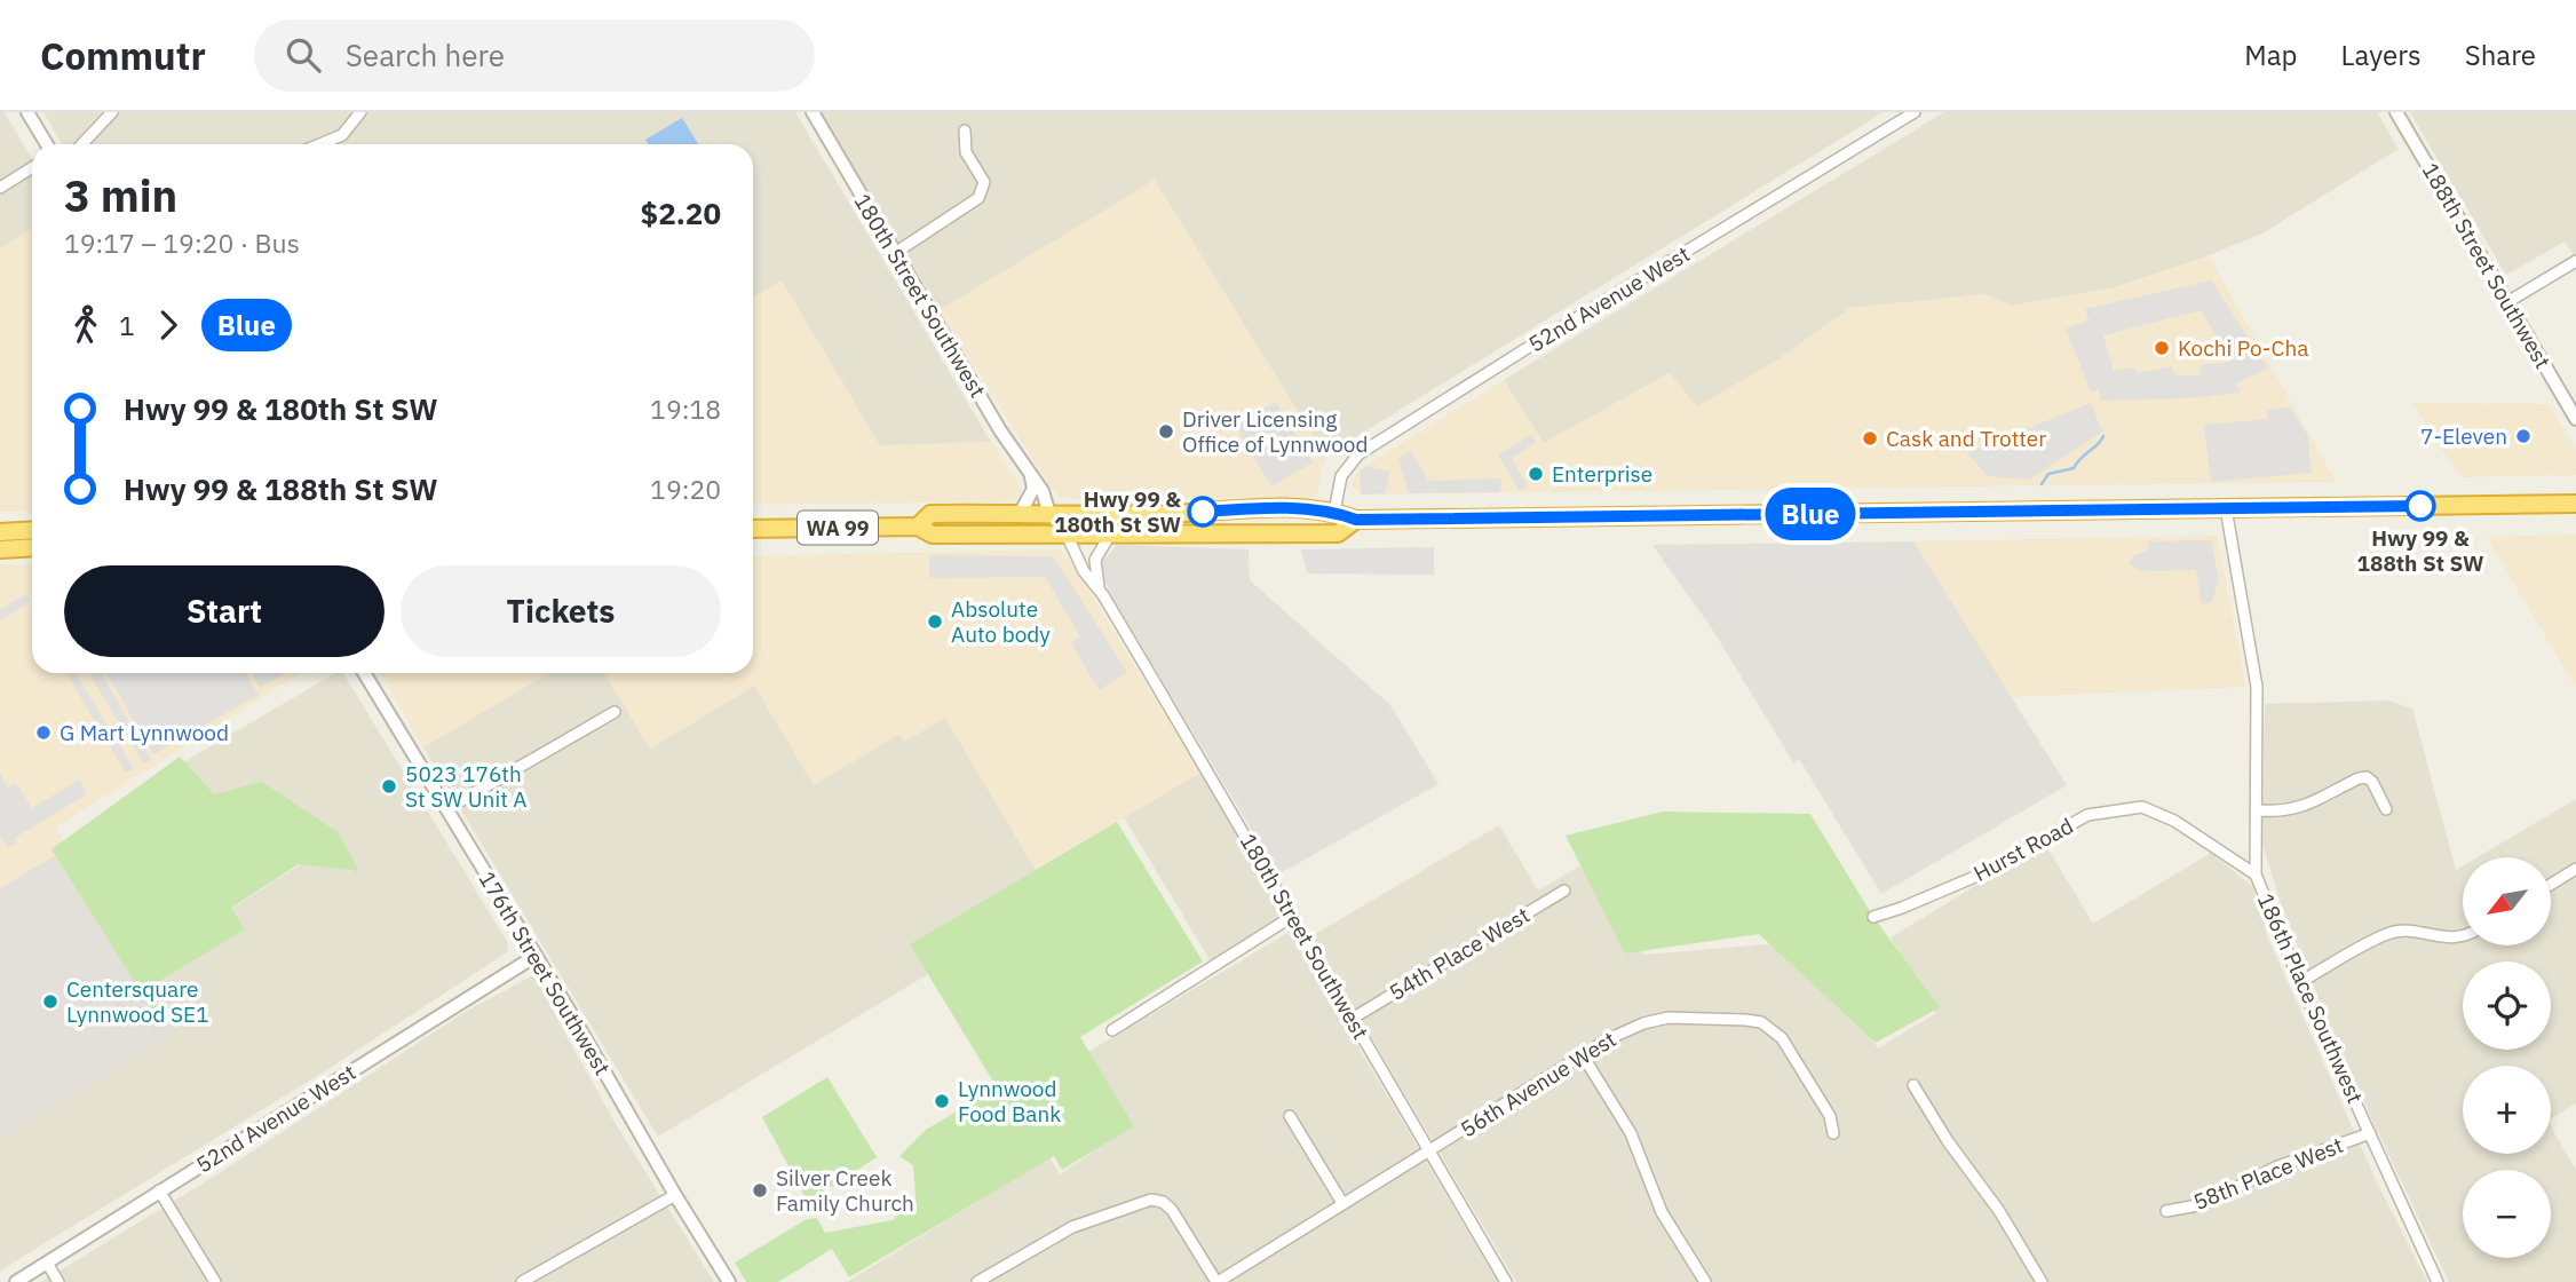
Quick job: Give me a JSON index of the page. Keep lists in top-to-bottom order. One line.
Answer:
{"streets":{"highway":["WA 99"],"street":["188th Street Southwest","180th Street Southwest","52nd Avenue West","Hurst Road","54th Place West","176th Street Southwest","186th Place Southwest","56th Avenue West","58th Place West"]},"crossings":[["180th Street Southwest","WA 99"],["180th Street Southwest","54th Place West"],["180th Street Southwest","56th Avenue West"],["52nd Avenue West","WA 99"],["52nd Avenue West","176th Street Southwest"],["WA 99","186th Place Southwest"],["Hurst Road","186th Place Southwest"],["186th Place Southwest","58th Place West"]],"places":["Kochi Po-Cha","Driver Licensing Office of Lynnwood","7-Eleven","Cask and Trotter","Enterprise","Hwy 99 & 188th St SW","Hwy 99 & 180th St SW","Absolute Auto body","G Mart Lynnwood","5023 176th St SW Unit A","Centersquare Lynnwood SE1","Lynnwood Food Bank","Silver Creek Family Church"],"lines":["bus line Blue"],"north":"bottom left","page":{"header":"Commutr","search":"Search here","nav":["Map","Layers","Share"],"on_map":"Blue","heading":["3 min","19:17 – 19:20 · Bus","$2.20"],"legs":["1","Blue"],"list":[{"name":"Hwy 99 & 180th St SW","value":"19:18"},{"name":"Hwy 99 & 188th St SW","value":"19:20"}],"buttons":["Start","Tickets"],"map_buttons":["+","−"]}}
